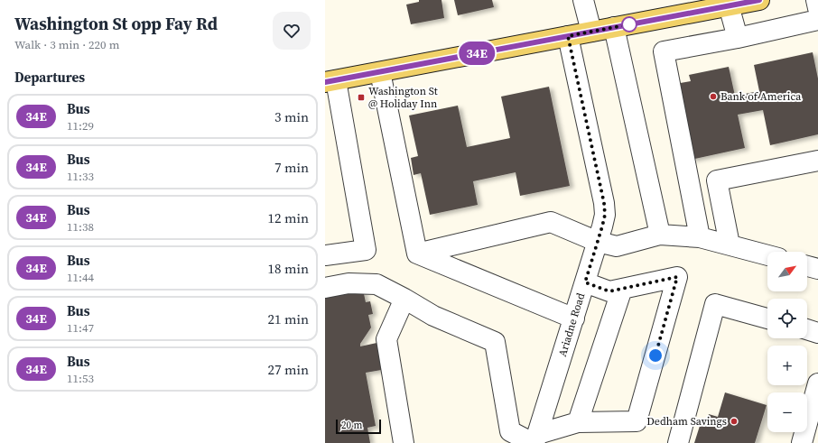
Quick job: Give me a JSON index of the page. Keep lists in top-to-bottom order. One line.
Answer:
{"streets":{"street":["Ariadne Road"]},"places":{"other":["Bank of America","Dedham Savings"],"transit":["Washington St @ Holiday Inn"]},"lines":["bus line 34E"],"scale_bar":"20 m","north":"top right","page":{"heading":[["Washington St opp Fay Rd","Walk · 3 min · 220 m"],"Departures"],"on_map":"34E","list":[{"mark":"34E","name":"Bus","note":"11:29","value":"3 min"},{"mark":"34E","name":"Bus","note":"11:33","value":"7 min"},{"mark":"34E","name":"Bus","note":"11:38","value":"12 min"},{"mark":"34E","name":"Bus","note":"11:44","value":"18 min"},{"mark":"34E","name":"Bus","note":"11:47","value":"21 min"},{"mark":"34E","name":"Bus","note":"11:53","value":"27 min"}],"map_buttons":["+","−"],"scale":"20 m"}}
